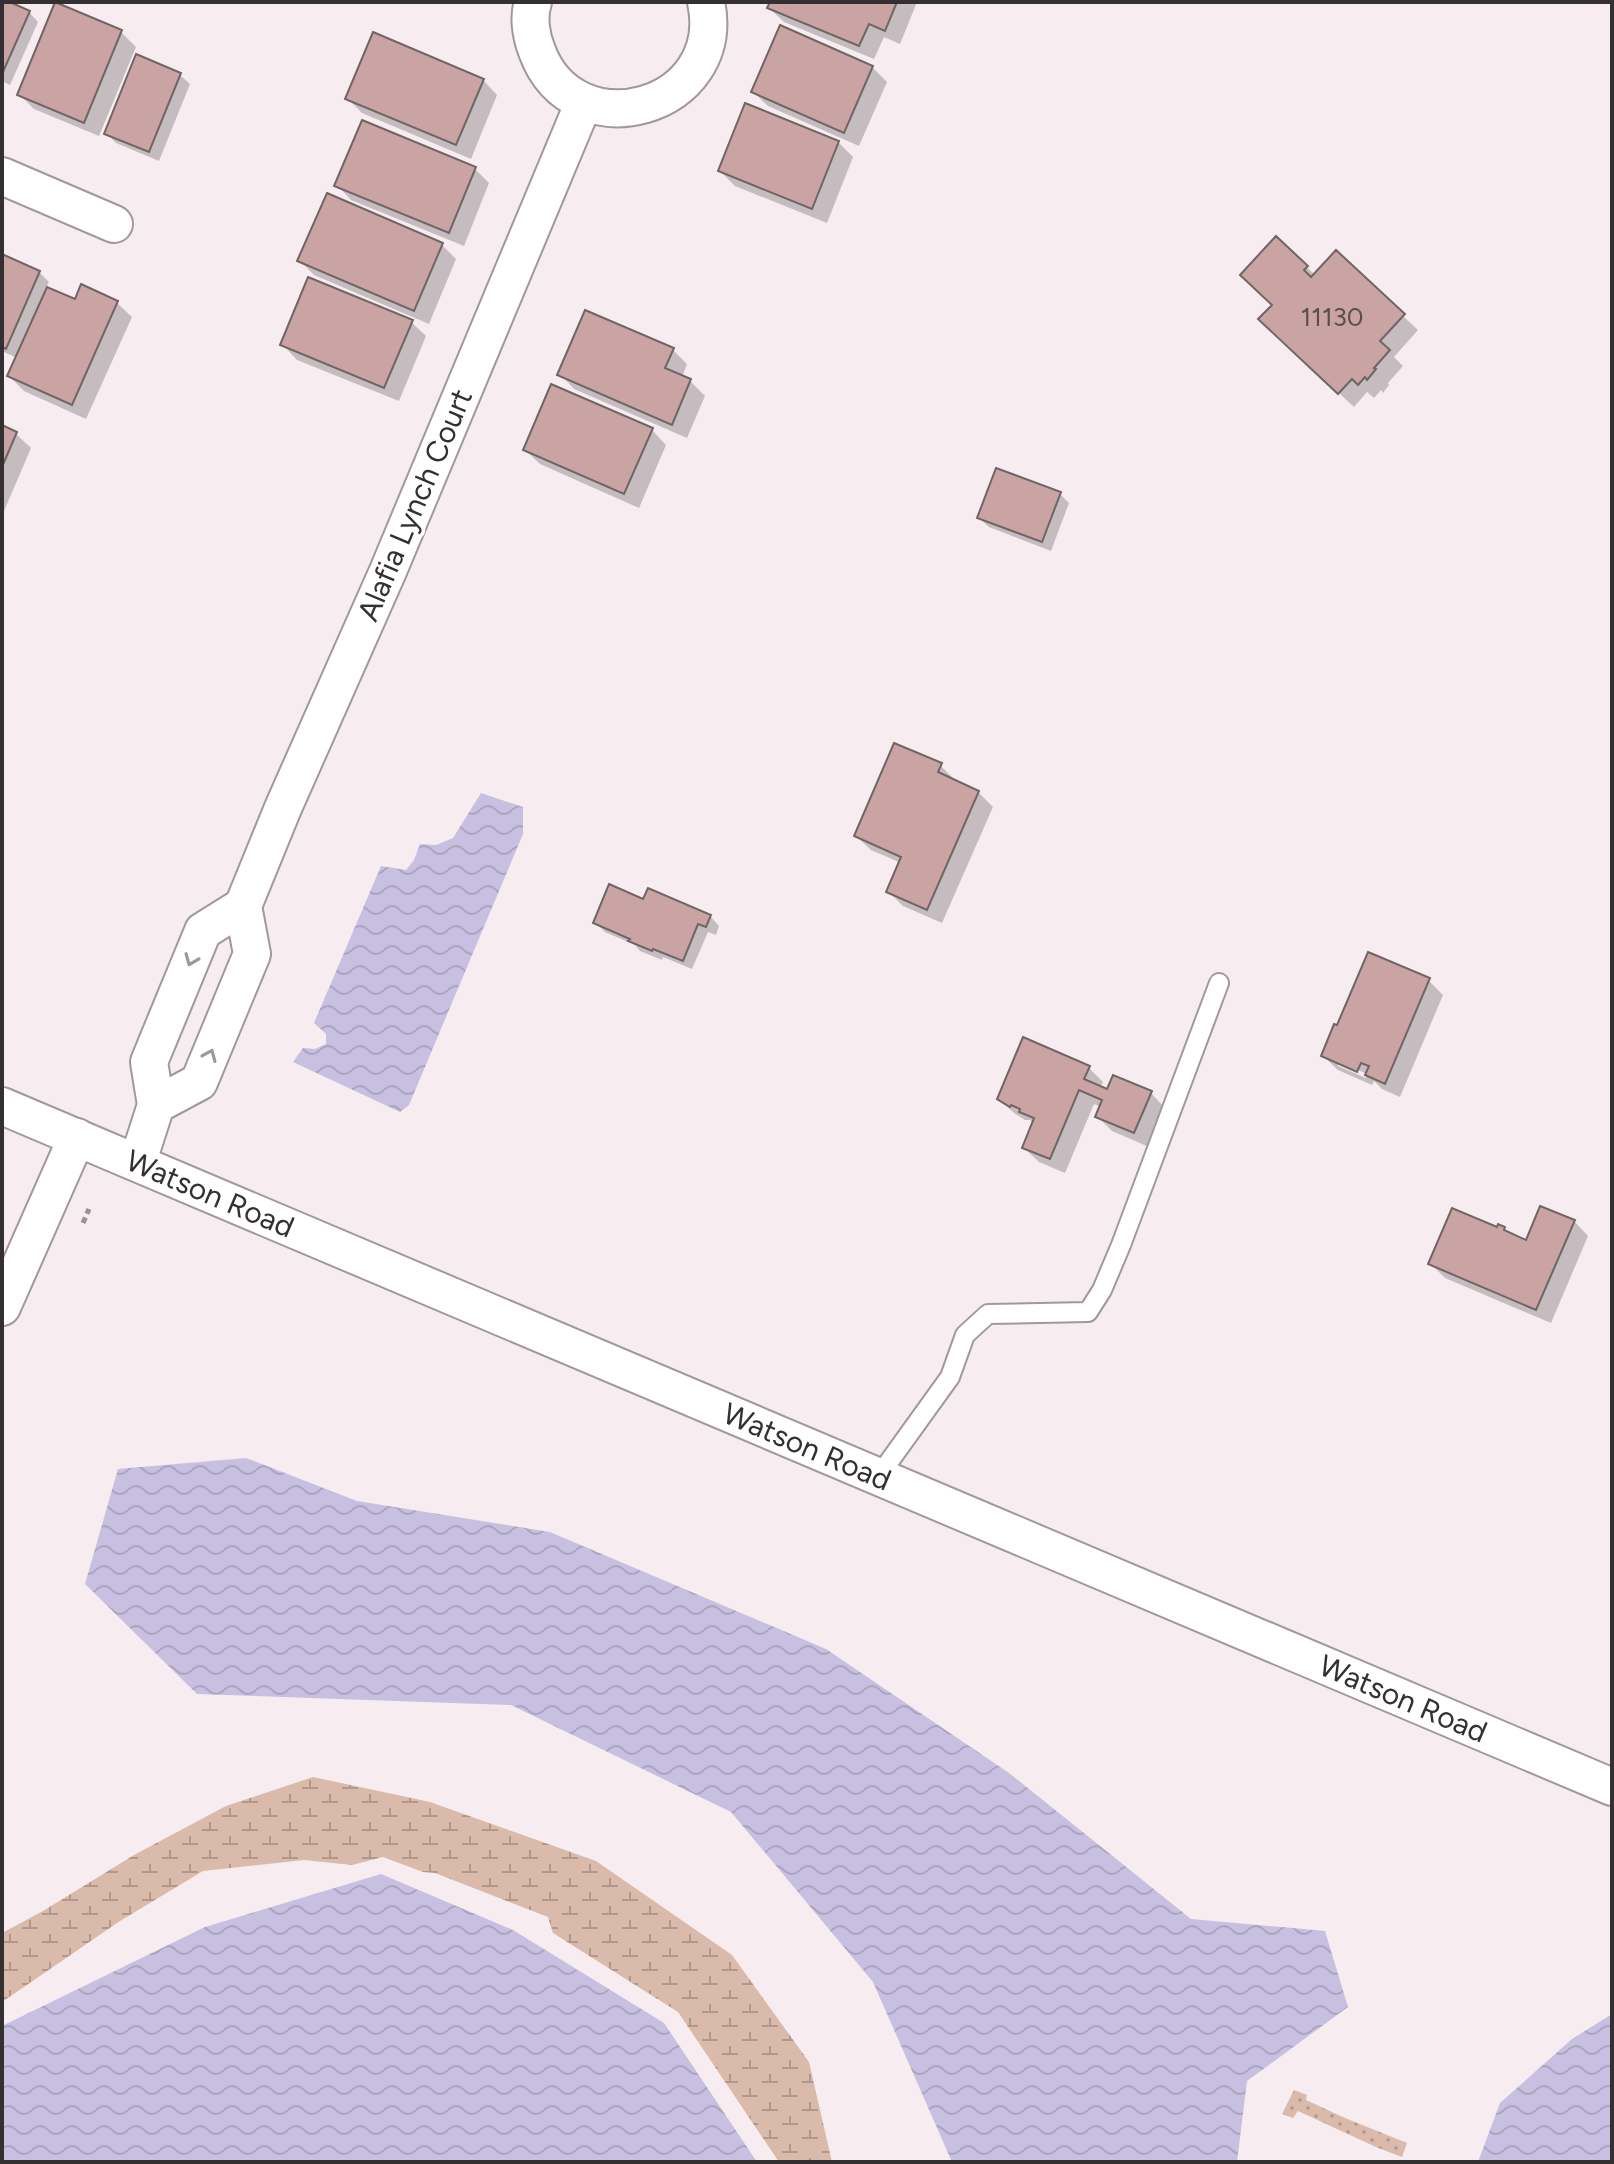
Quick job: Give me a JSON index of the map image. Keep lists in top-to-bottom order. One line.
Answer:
{"streets":{"street":["Alafia Lynch Court","Watson Road"]},"house_numbers":["11130"]}
